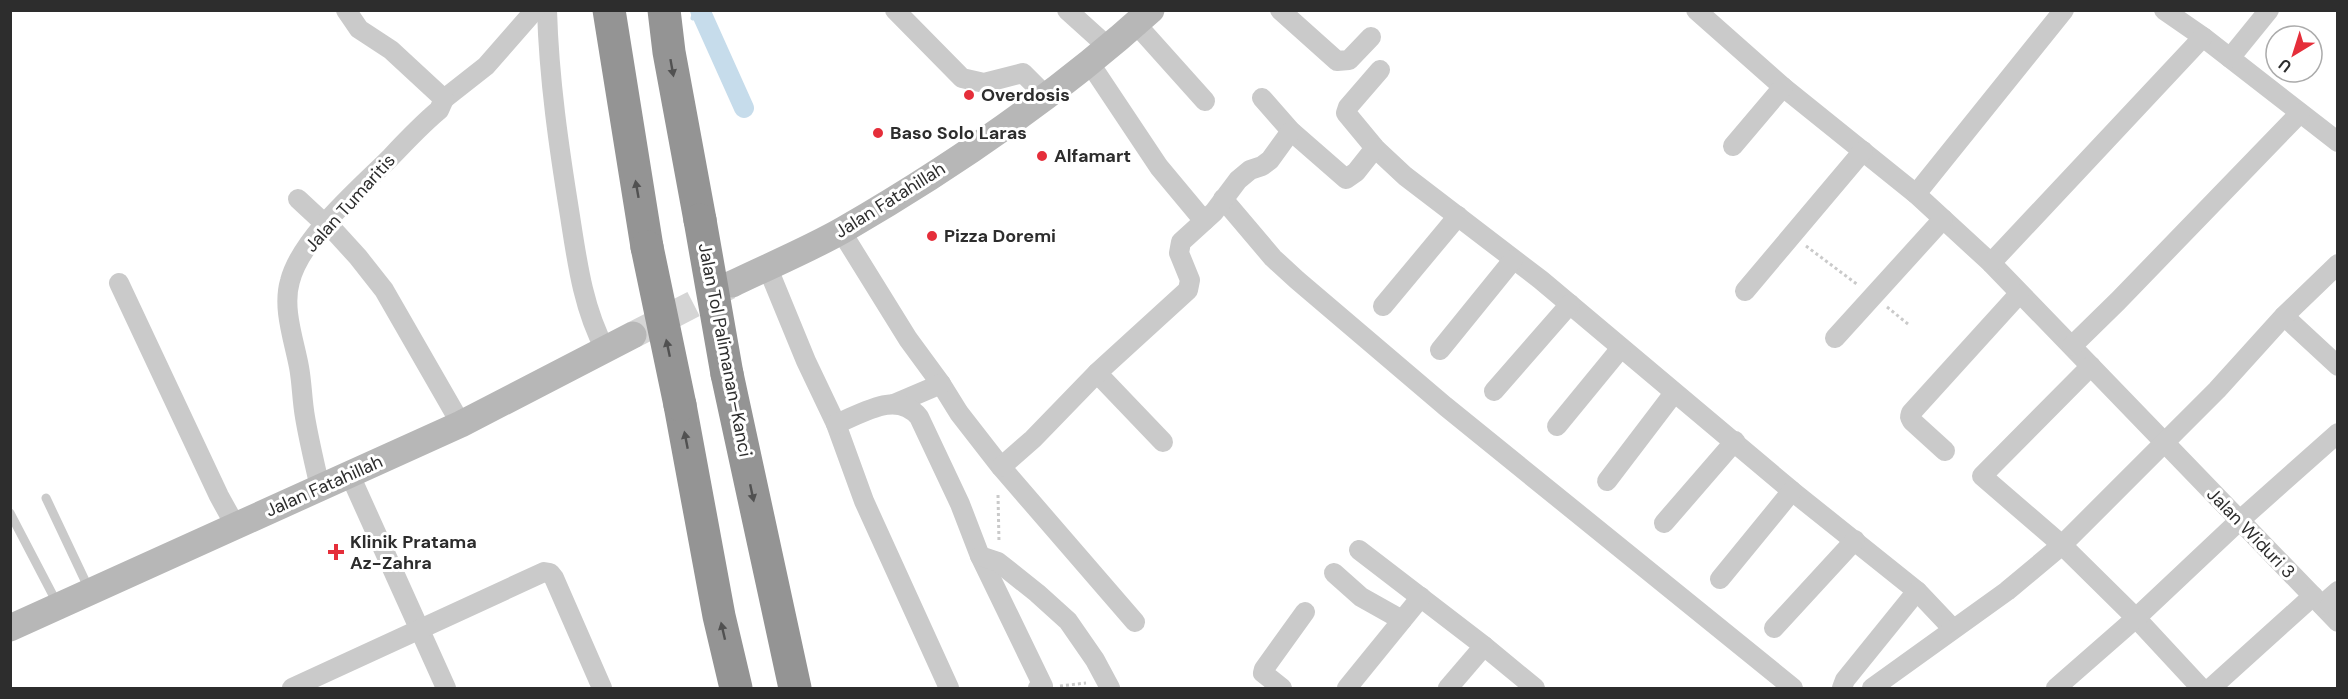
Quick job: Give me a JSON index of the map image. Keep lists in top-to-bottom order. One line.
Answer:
{"streets":{"highway":["Jalan Tol Palimanan–Kanci"],"street":["Jalan Fatahillah","Jalan Tumaritis","Jalan Widuri 3"]},"crossings":[["Jalan Fatahillah","Jalan Tumaritis"]],"places":{"other":["Overdosis","Baso Solo Laras","Alfamart","Pizza Doremi"],"health":["Klinik Pratama Az-Zahra"]},"north":"bottom left"}
